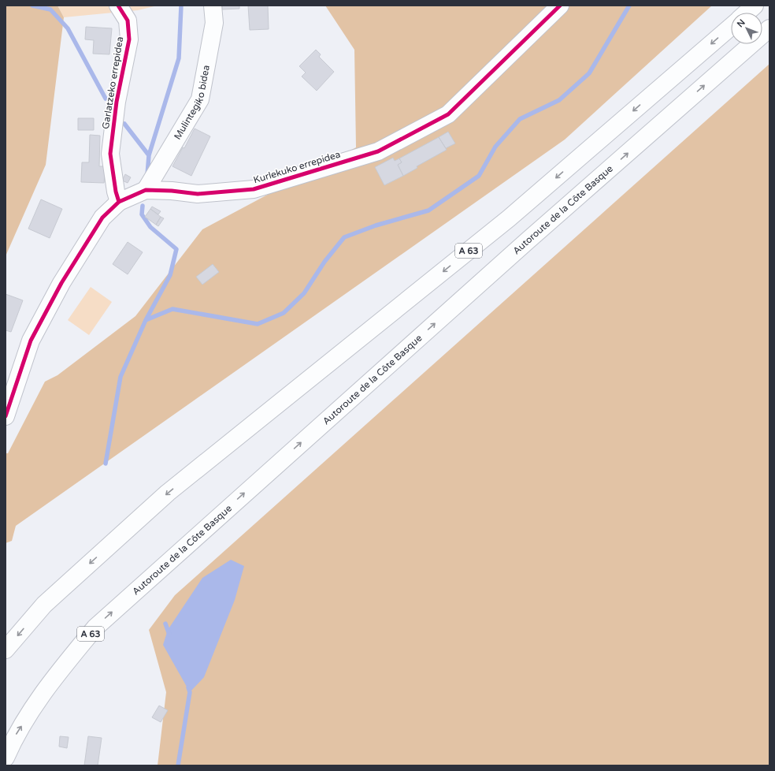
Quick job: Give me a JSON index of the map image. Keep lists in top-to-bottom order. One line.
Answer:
{"streets":{"main road":["Garlatzeko errepidea","Mulintegiko bidea","Kurlekuko errepidea","Autoroute de la Côte Basque","A 63"]},"crossings":[["Garlatzeko errepidea","Kurlekuko errepidea"],["Mulintegiko bidea","Kurlekuko errepidea"]],"north":"top left"}
